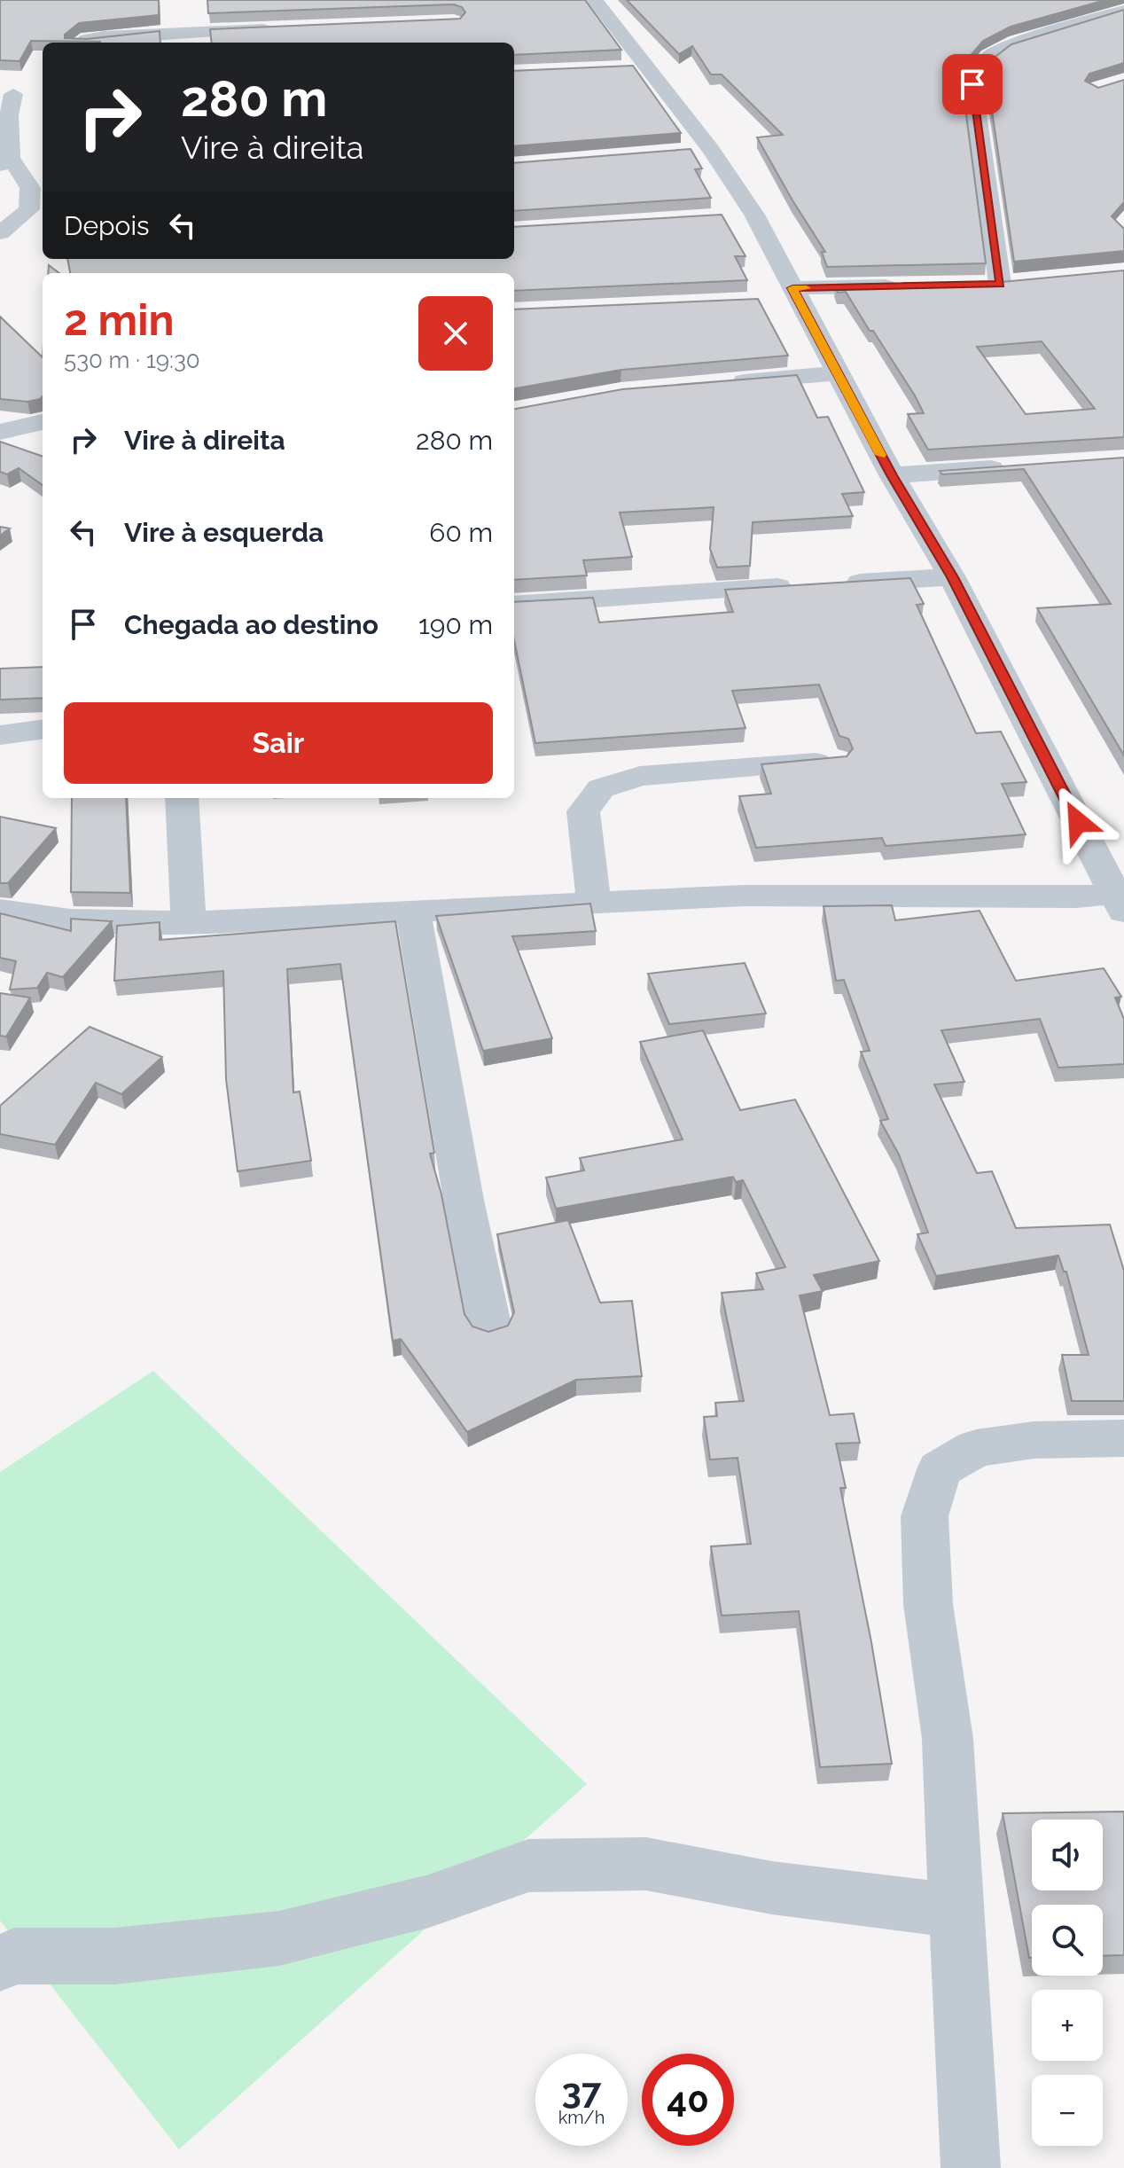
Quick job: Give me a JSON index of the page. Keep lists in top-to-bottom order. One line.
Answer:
{"page":{"turn":["280 m","Vire à direita"],"then":"Depois","heading":["2 min","530 m · 19:30"],"list":[{"name":"Vire à direita","value":"280 m"},{"name":"Vire à esquerda","value":"60 m"},{"name":"Chegada ao destino","value":"190 m"}],"buttons":"Sair","map_buttons":["+","−"],"speed":"37 km/h","limit":"40"}}
